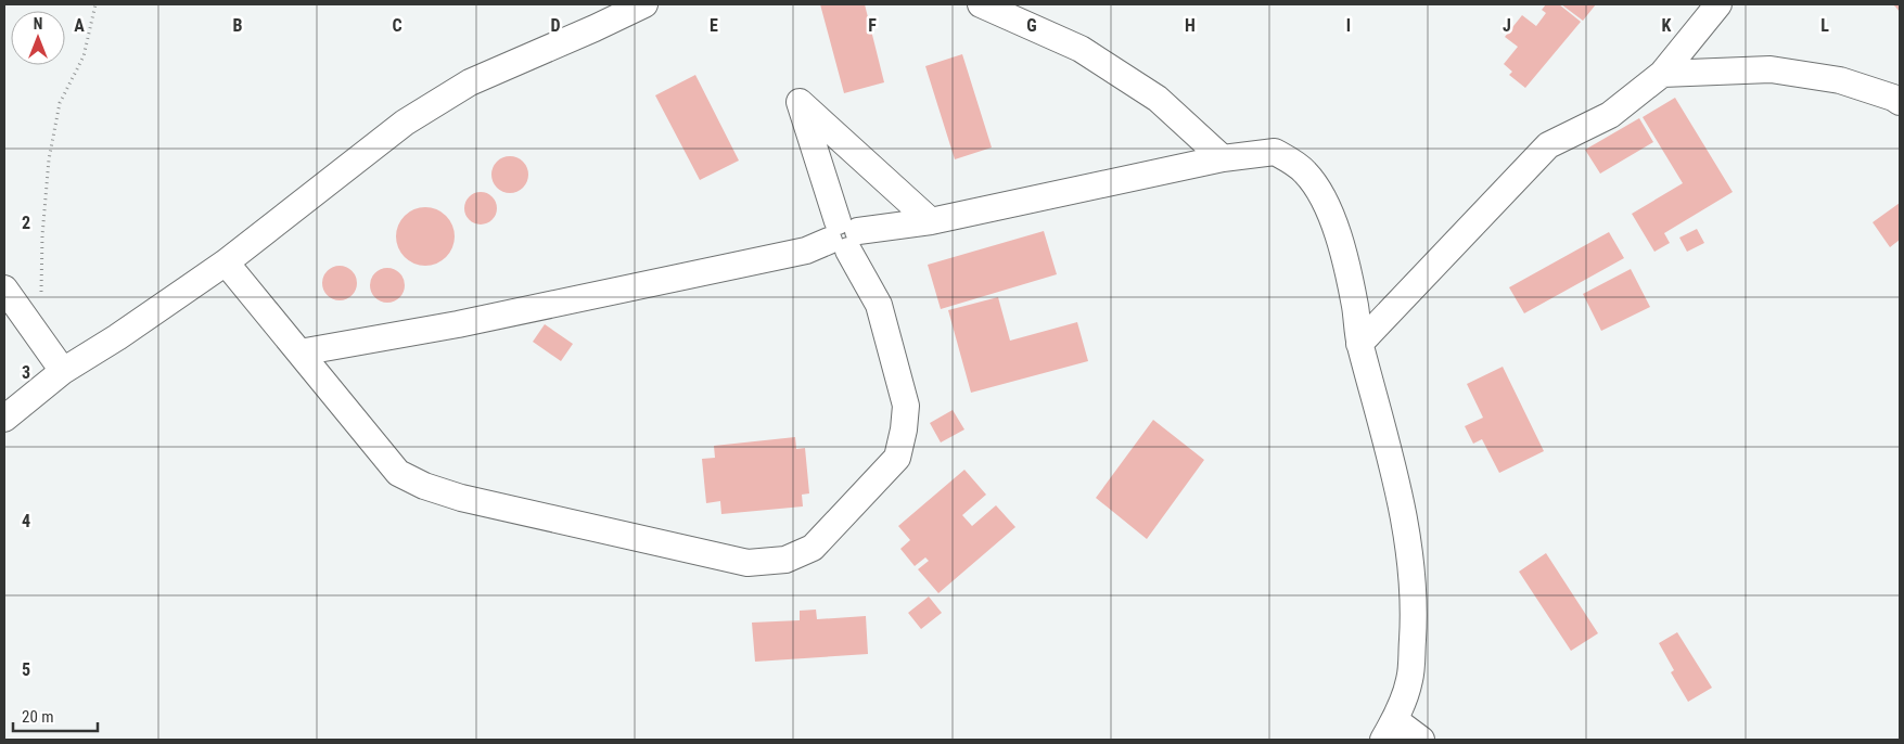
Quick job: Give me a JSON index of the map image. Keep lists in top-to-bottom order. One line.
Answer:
{"scale_bar":"20 m","north":"top","grid":{"columns":["A","B","C","D","E","F","G","H","I","J","K","L"],"rows":["2","3","4","5"]}}
